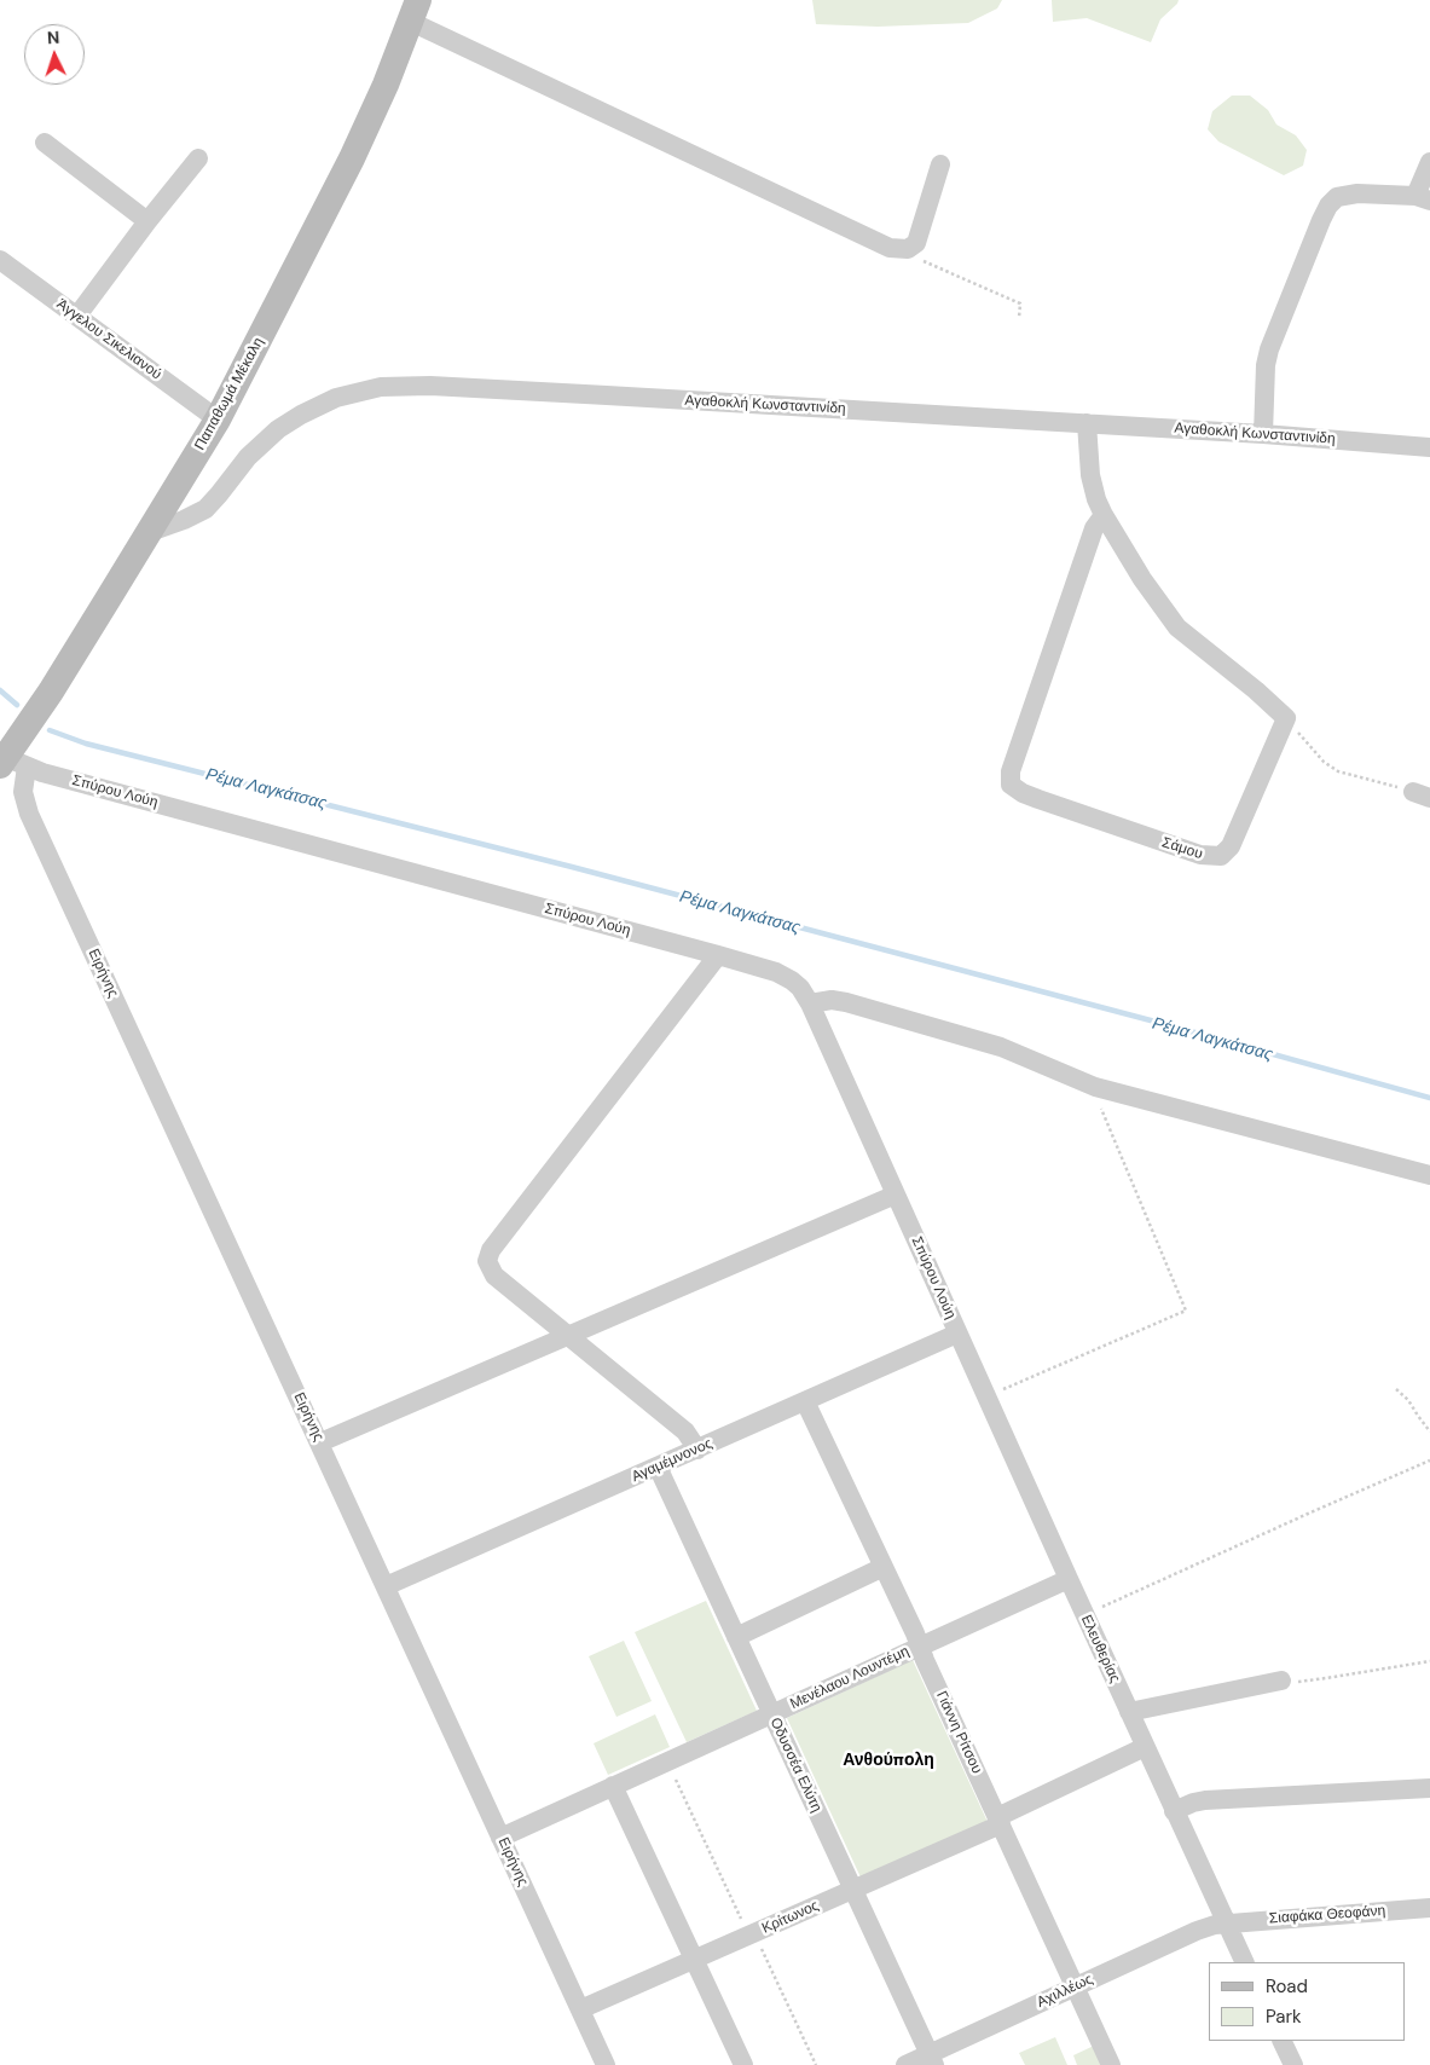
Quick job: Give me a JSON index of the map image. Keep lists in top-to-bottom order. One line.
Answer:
{"streets":{"street":["Άγγελου Σικελιανού","Παπαθωμά Μέκαλη","Αγαθοκλή Κωνσταντινίδη","Σπύρου Λούη","Σάμου","Ειρήνης","Αγαμέμνονoς","Ελευθερίας","Μενέλαου Λουντέμη","Γιάννη Ρίτσου","Οδυσσέα Ελύτη","Σιαφάκα Θεοφάνη","Κρίτωνος","Αχιλλέως"]},"crossings":[["Άγγελου Σικελιανού","Παπαθωμά Μέκαλη"],["Παπαθωμά Μέκαλη","Αγαθοκλή Κωνσταντινίδη"],["Παπαθωμά Μέκαλη","Σπύρου Λούη"],["Παπαθωμά Μέκαλη","Ειρήνης"],["Σπύρου Λούη","Ειρήνης"],["Σπύρου Λούη","Αγαμέμνονoς"],["Σπύρου Λούη","Ελευθερίας"],["Ειρήνης","Αγαμέμνονoς"],["Ειρήνης","Μενέλαου Λουντέμη"],["Ειρήνης","Κρίτωνος"],["Αγαμέμνονoς","Ελευθερίας"],["Αγαμέμνονoς","Γιάννη Ρίτσου"],["Αγαμέμνονoς","Οδυσσέα Ελύτη"],["Ελευθερίας","Μενέλαου Λουντέμη"],["Ελευθερίας","Σιαφάκα Θεοφάνη"],["Ελευθερίας","Κρίτωνος"],["Ελευθερίας","Αχιλλέως"],["Μενέλαου Λουντέμη","Γιάννη Ρίτσου"],["Μενέλαου Λουντέμη","Οδυσσέα Ελύτη"],["Γιάννη Ρίτσου","Κρίτωνος"],["Γιάννη Ρίτσου","Αχιλλέως"],["Οδυσσέα Ελύτη","Κρίτωνος"],["Οδυσσέα Ελύτη","Αχιλλέως"],["Σιαφάκα Θεοφάνη","Αχιλλέως"]],"districts":["Ανθούπολη"],"water":["Ρέμα Λαγκάτσας"],"legend":["Road","Park"],"north":"top"}
